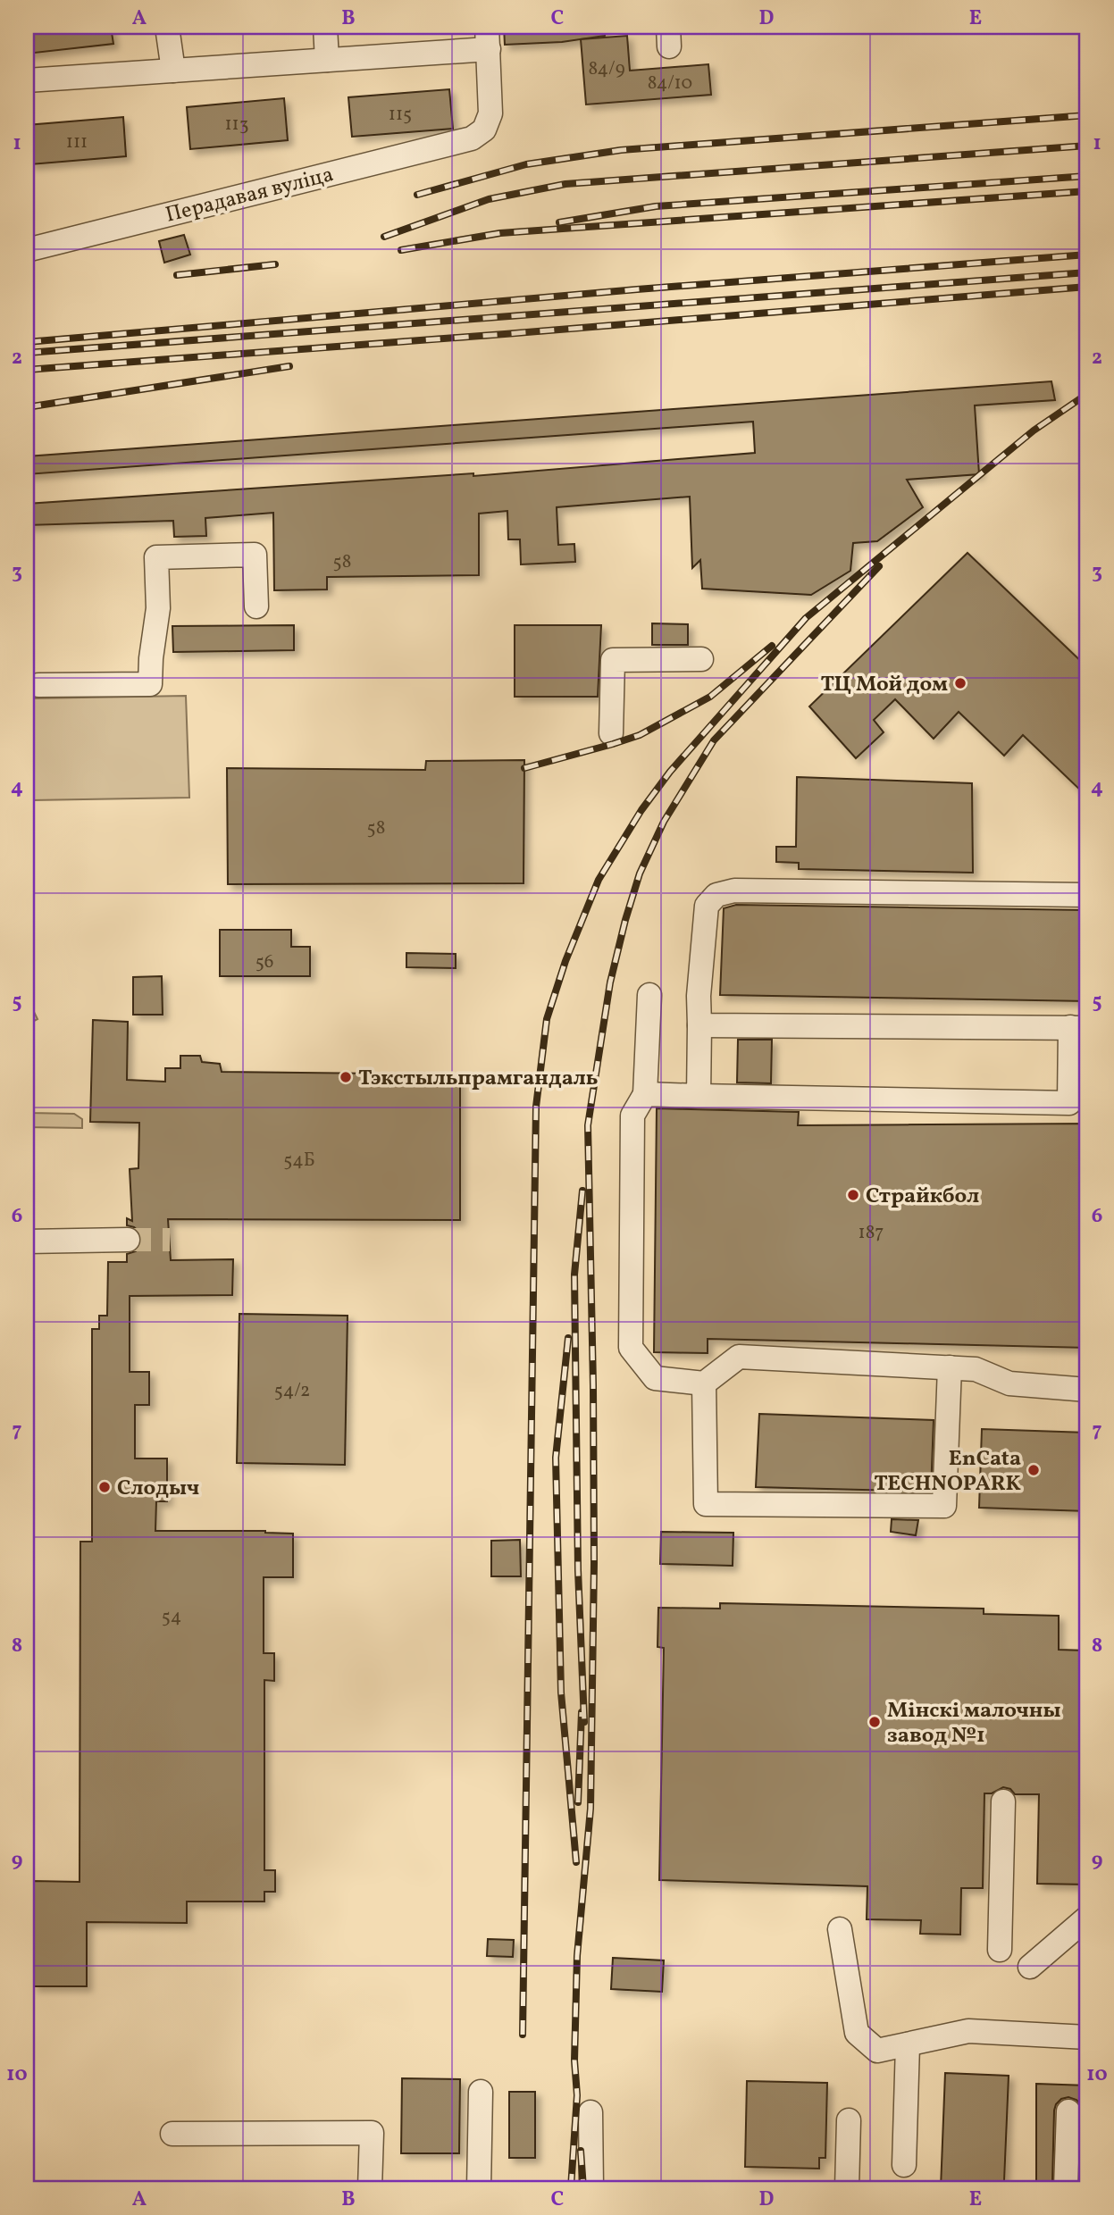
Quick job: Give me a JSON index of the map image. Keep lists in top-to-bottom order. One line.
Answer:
{"streets":{"street":["Перадавая вуліца"]},"places":["ТЦ Мой дом","Тэкстыльпрамгандаль","Страйкбол","EnCata TECHNOPARK","Слодыч","Мінскі малочны завод №1"],"house_numbers":["84/9","84/10","115","113","111","58","58","56","54Б","187","54/2","54"],"grid":{"columns":["A","B","C","D","E"],"rows":["1","2","3","4","5","6","7","8","9","10"]}}
